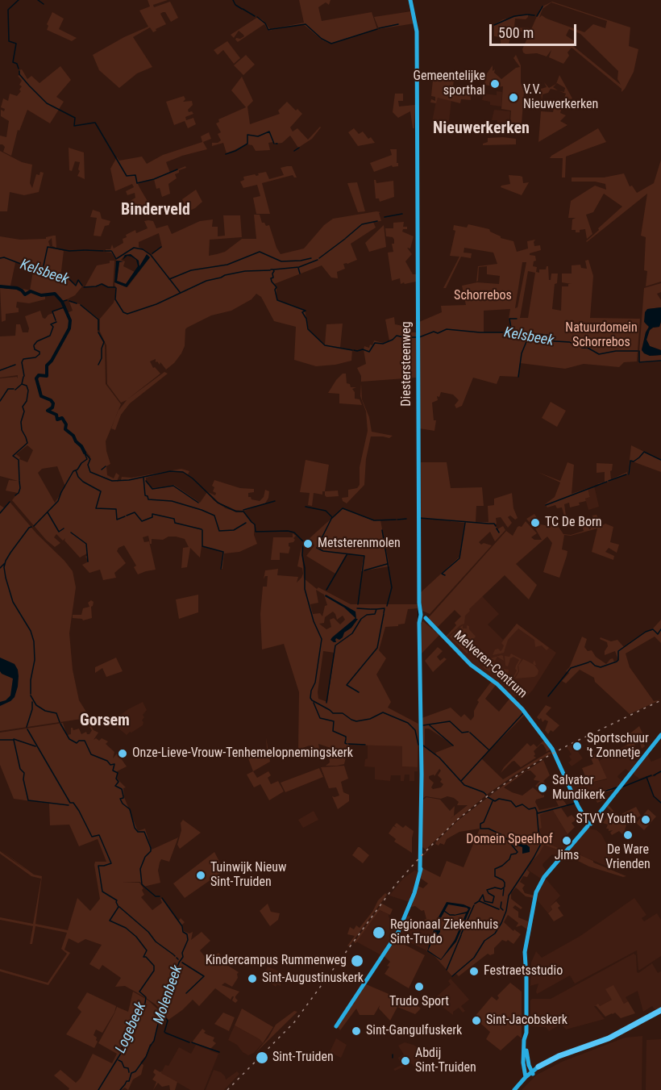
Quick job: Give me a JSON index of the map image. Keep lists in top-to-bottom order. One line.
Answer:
{"streets":{"main road":["Diestersteenweg","Melveren-Centrum"]},"crossings":[["Diestersteenweg","Melveren-Centrum"]],"districts":["Nieuwerkerken","Binderveld","Gorsem"],"water":["Kelsbeek","Molenbeek","Logebeek"],"parks":["Schorrebos","Natuurdomein Schorrebos","Domein Speelhof"],"places":["Gemeentelijke sporthal","V.V. Nieuwerkerken","TC De Born","Metsterenmolen","Sportschuur 't Zonnetje","Onze-Lieve-Vrouw-Tenhemelopnemingskerk","Salvator Mundikerk","STVV Youth","De Ware Vrienden","Jims","Tuinwijk Nieuw Sint-Truiden","Regionaal Ziekenhuis Sint-Trudo","Kindercampus Rummenweg","Festraetsstudio","Sint-Augustinuskerk","Trudo Sport","Sint-Jacobskerk","Sint-Gangulfuskerk","Sint-Truiden","Abdij Sint-Truiden"],"scale_bar":"500 m"}
